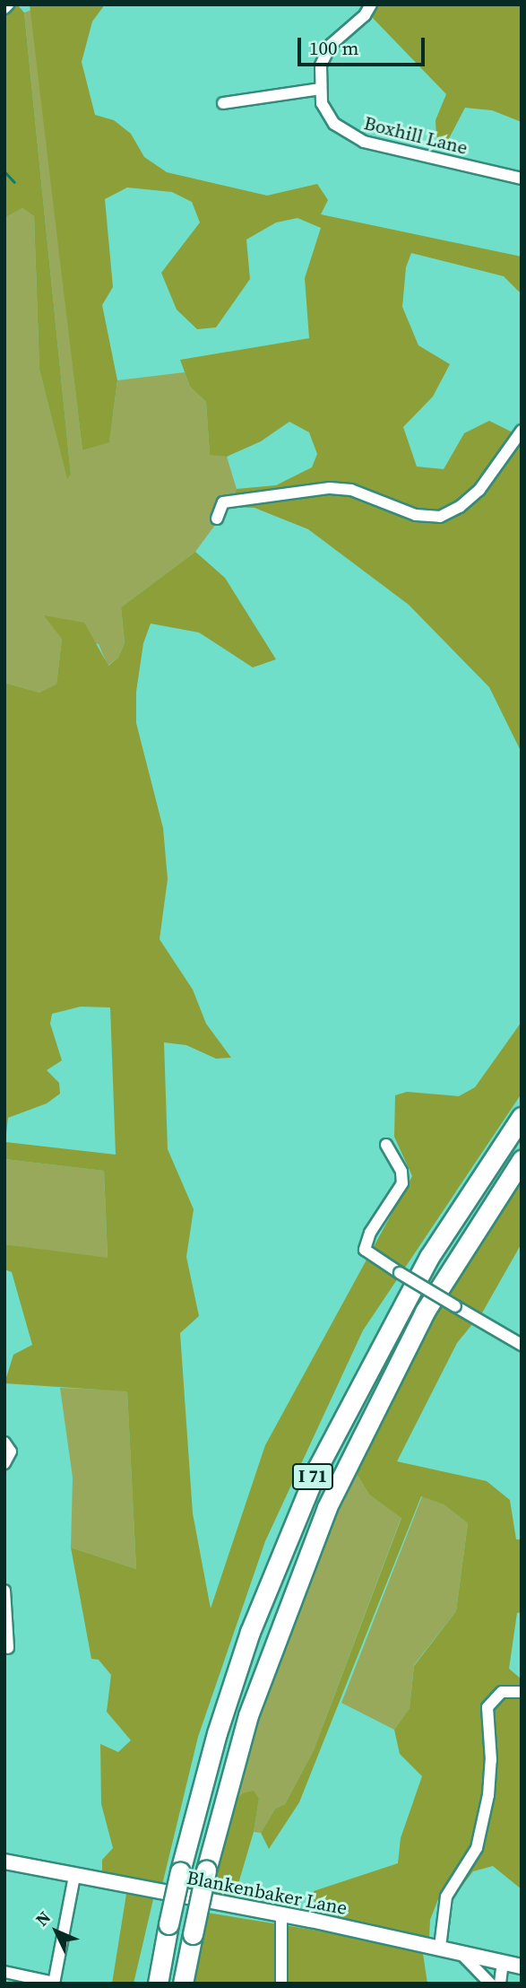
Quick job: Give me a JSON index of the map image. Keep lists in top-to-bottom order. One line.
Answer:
{"streets":{"highway":["I 71"],"street":["Boxhill Lane","Blankenbaker Lane"]},"scale_bar":"100 m","north":"top left"}
